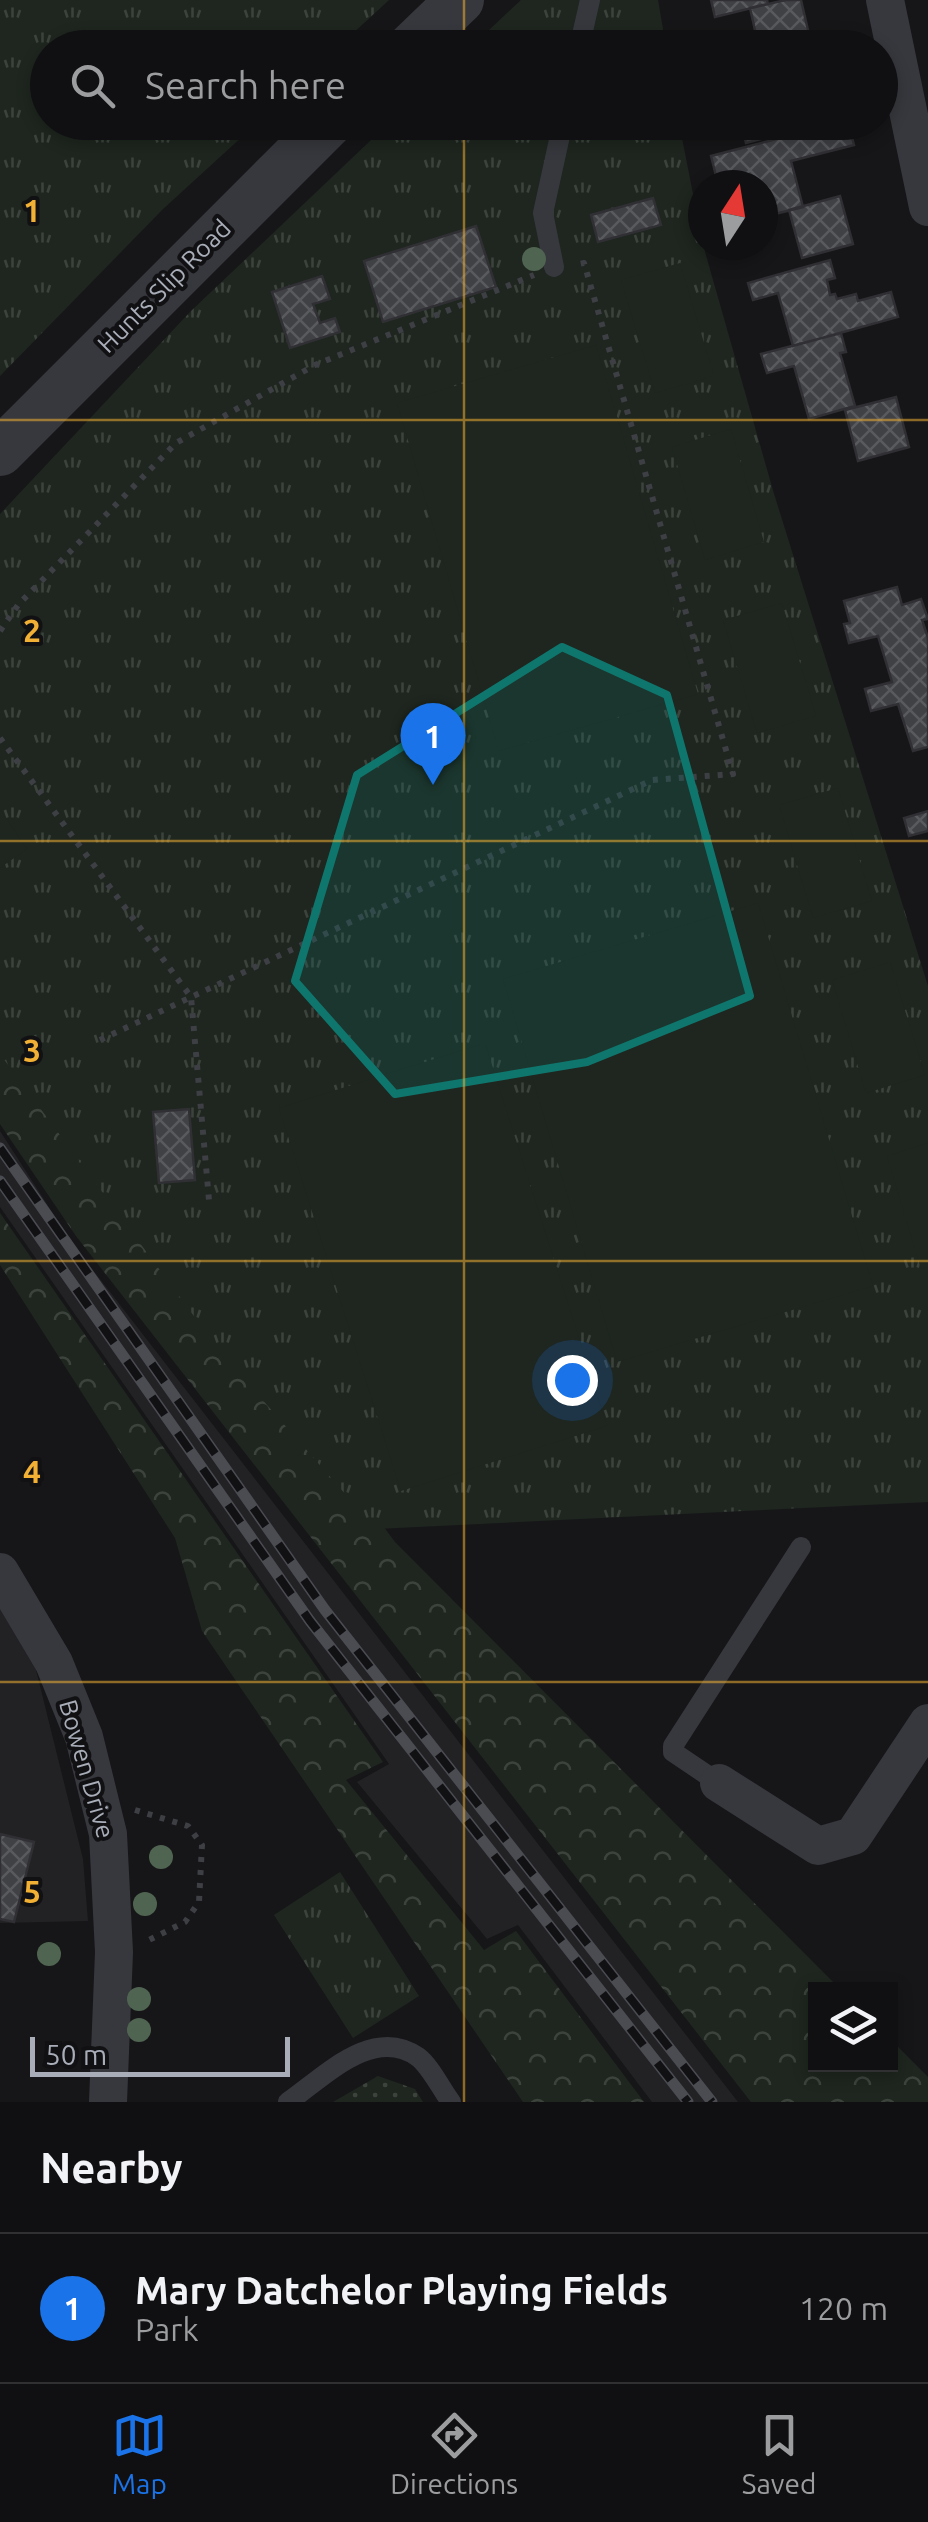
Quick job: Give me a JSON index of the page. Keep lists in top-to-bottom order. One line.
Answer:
{"streets":{"street":["Hunts Slip Road","Bowen Drive"]},"scale_bar":"50 m","north":"top","page":{"search":"Search here","pins":"1","scale":"50 m","heading":"Nearby","list":[{"mark":"1","name":"Mary Datchelor Playing Fields","note":"Park","value":"120 m"}],"nav":["Map","Directions","Saved"]},"grid":{"rows":["1","2","3","4","5"]}}
